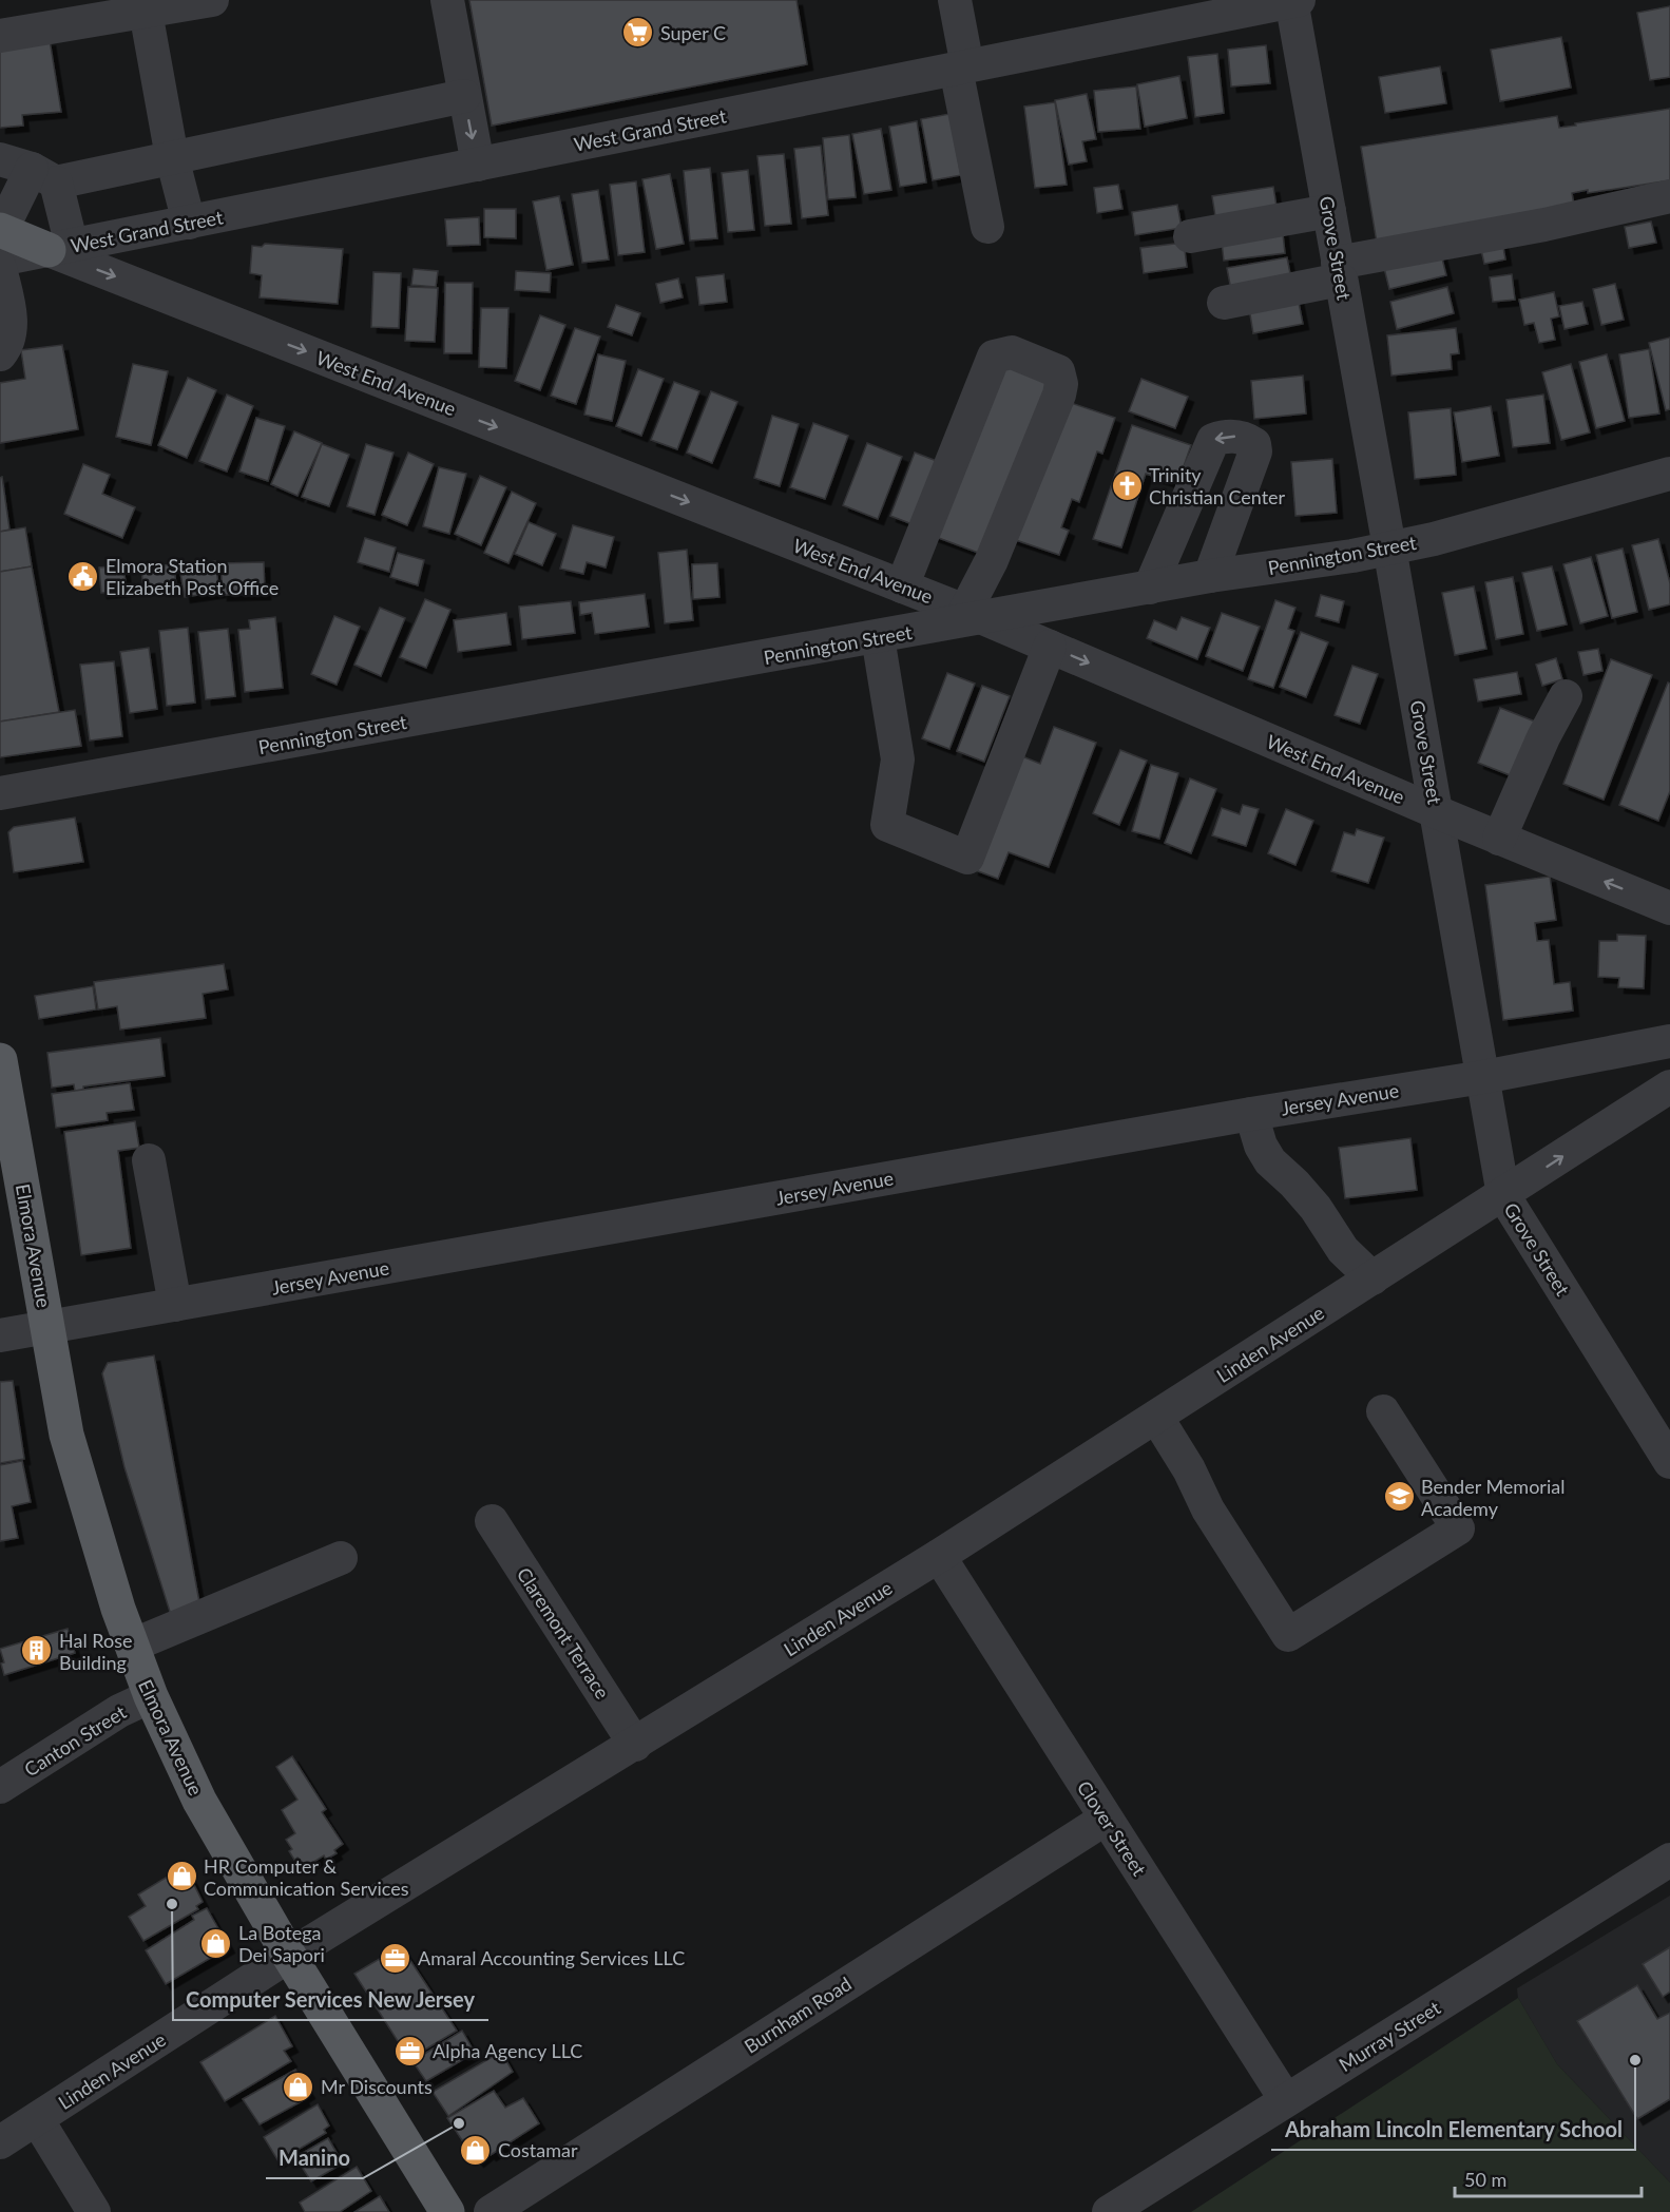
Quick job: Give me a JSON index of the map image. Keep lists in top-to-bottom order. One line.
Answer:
{"streets":{"main road":["Elmora Avenue"],"street":["West Grand Street","Grove Street","West End Avenue","Pennington Street","Jersey Avenue","Linden Avenue","Claremont Terrace","Canton Street","Clover Street","Burnham Road","Murray Street"]},"crossings":[["West Grand Street","Grove Street"],["West Grand Street","West End Avenue"],["Grove Street","West End Avenue"],["Grove Street","Pennington Street"],["Grove Street","Jersey Avenue"],["Grove Street","Linden Avenue"],["West End Avenue","Pennington Street"],["Jersey Avenue","Elmora Avenue"],["Elmora Avenue","Linden Avenue"],["Elmora Avenue","Canton Street"],["Linden Avenue","Claremont Terrace"],["Linden Avenue","Clover Street"],["Clover Street","Burnham Road"],["Clover Street","Murray Street"]],"places":{"supermarket":["Super C"],"church":["Trinity Christian Center"],"public building":["Elmora Station Elizabeth Post Office"],"school or university":["Bender Memorial Academy"],"building":["Hal Rose Building"],"shop":["HR Computer & Communication Services","La Botega Dei Sapori","Mr Discounts","Costamar"],"other":["Computer Services New Jersey","Abraham Lincoln Elementary School","Manino"],"office":["Amaral Accounting Services LLC","Alpha Agency LLC"]},"scale_bar":"50 m"}
